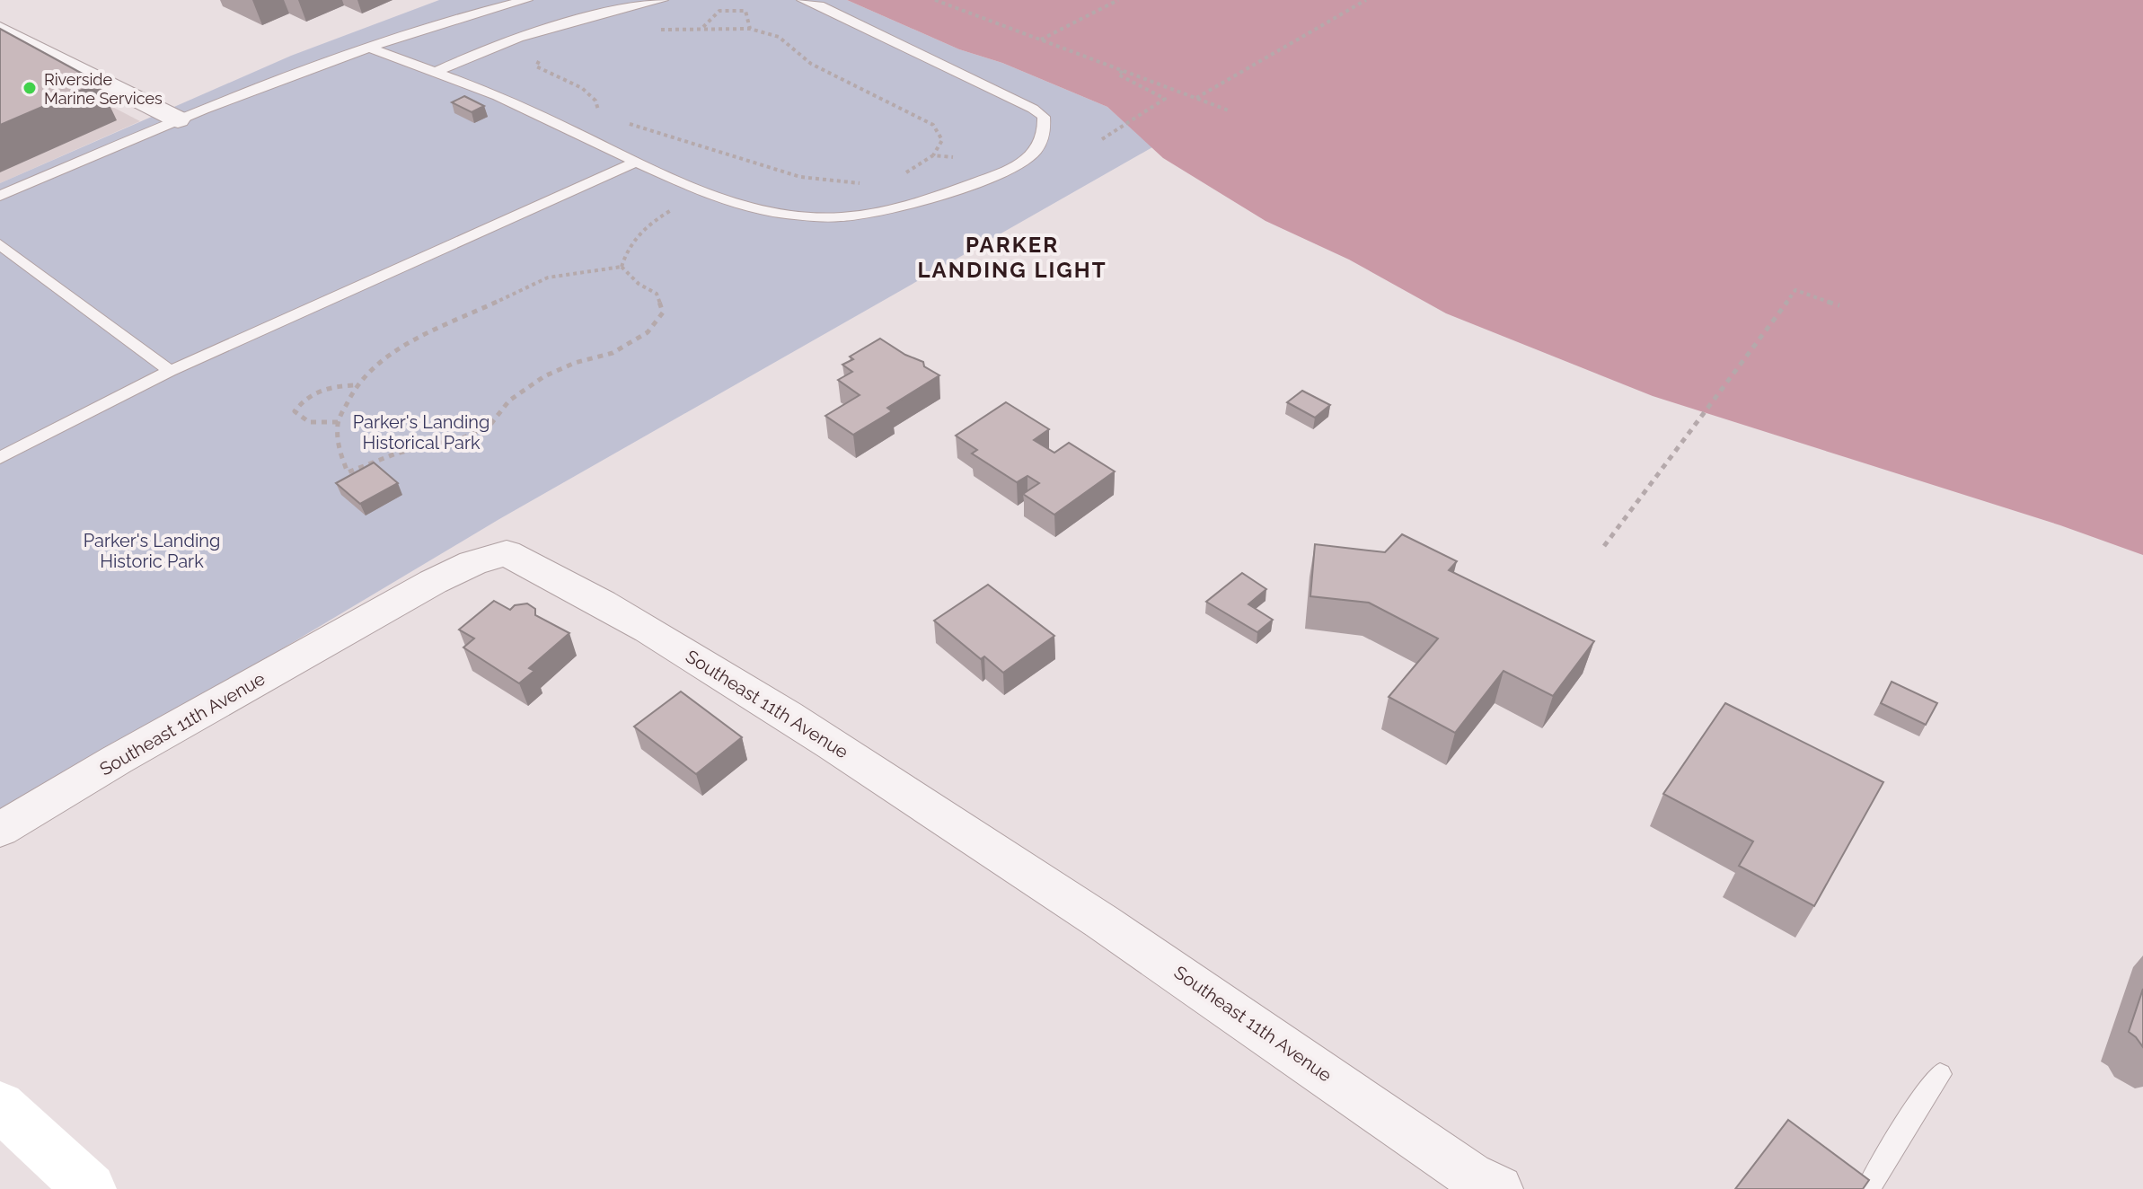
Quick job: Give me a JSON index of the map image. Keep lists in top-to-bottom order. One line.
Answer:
{"streets":{"street":["Southeast 11th Avenue"]},"districts":["PARKER LANDING LIGHT"],"parks":["Parker's Landing Historical Park","Parker's Landing Historic Park"],"places":["Riverside Marine Services"]}
